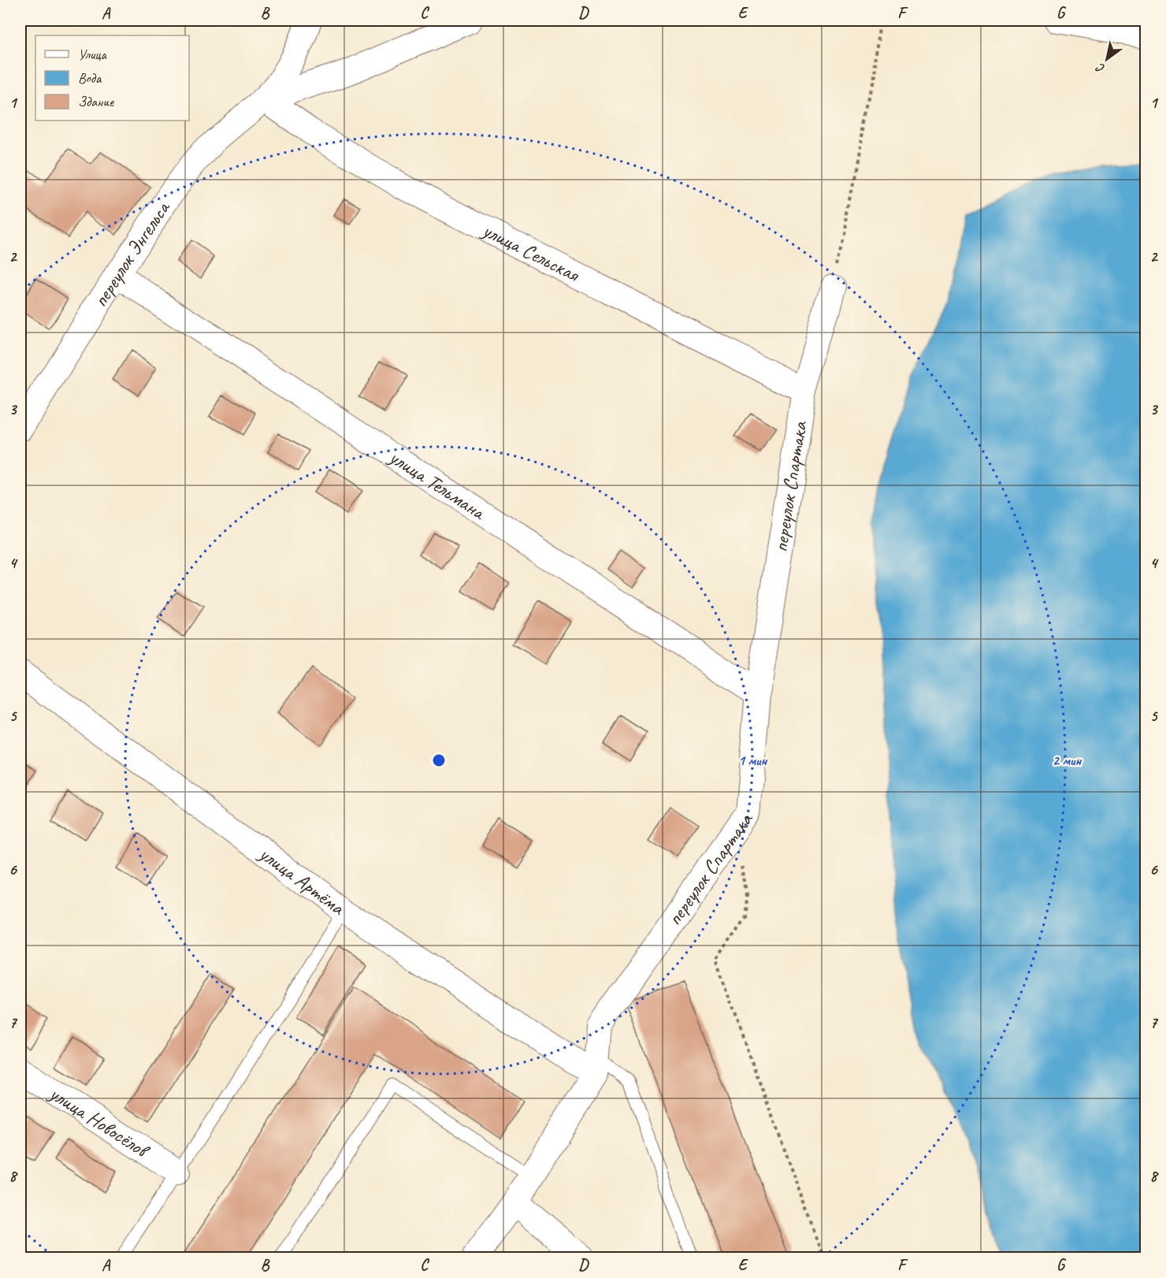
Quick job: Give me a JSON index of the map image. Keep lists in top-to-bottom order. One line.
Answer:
{"streets":{"street":["улица Сельская","переулок Энгельса","улица Тельмана","переулок Спартака","улица Артёма","улица Новосёлов"]},"crossings":[["улица Сельская","переулок Энгельса"],["улица Сельская","переулок Спартака"],["переулок Энгельса","улица Тельмана"],["улица Тельмана","переулок Спартака"],["переулок Спартака","улица Артёма"]],"legend":["Улица","Вода","Здание"],"north":"bottom left","grid":{"columns":["A","B","C","D","E","F","G"],"rows":["1","2","3","4","5","6","7","8"]},"rings":["1 мин","2 мин"]}
